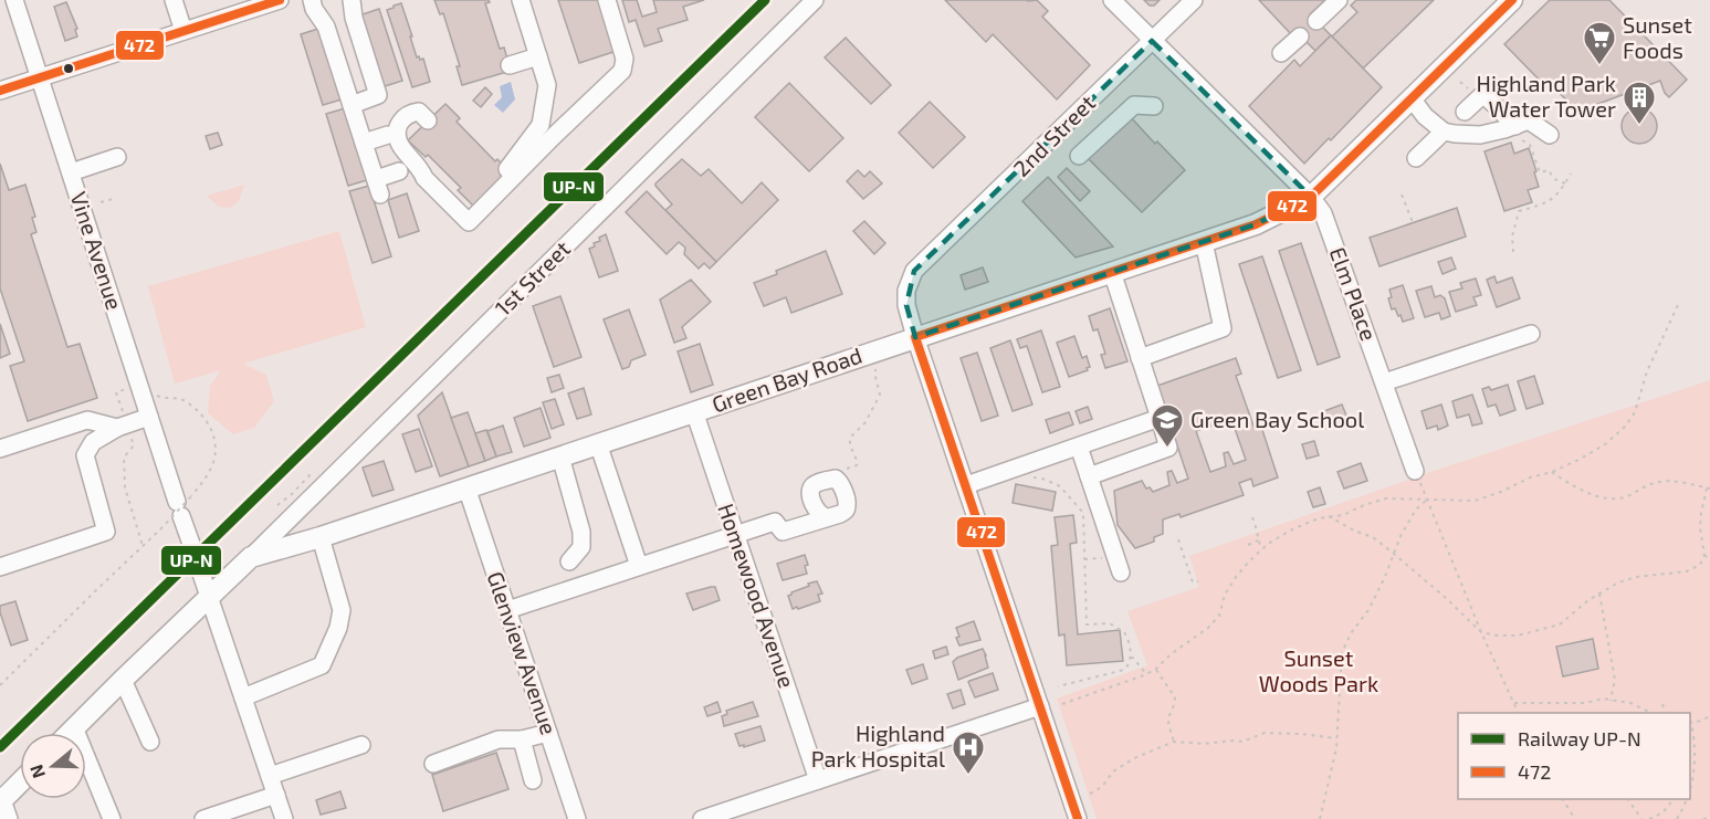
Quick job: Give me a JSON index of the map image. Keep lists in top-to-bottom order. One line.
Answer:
{"streets":{"main road":["Green Bay Road"],"street":["2nd Street","Vine Avenue","1st Street","Elm Place","Homewood Avenue","Glenview Avenue"]},"crossings":[["2nd Street","Elm Place"],["2nd Street","Green Bay Road"],["1st Street","Green Bay Road"],["Elm Place","Green Bay Road"],["Green Bay Road","Homewood Avenue"],["Green Bay Road","Glenview Avenue"]],"parks":["Sunset Woods Park"],"places":{"supermarket":["Sunset Foods"],"building":["Highland Park Water Tower"],"school or university":["Green Bay School"],"hospital":["Highland Park Hospital"]},"lines":["rail line UP-N","transit line 472"],"legend":["Railway UP-N","472"],"north":"left"}
